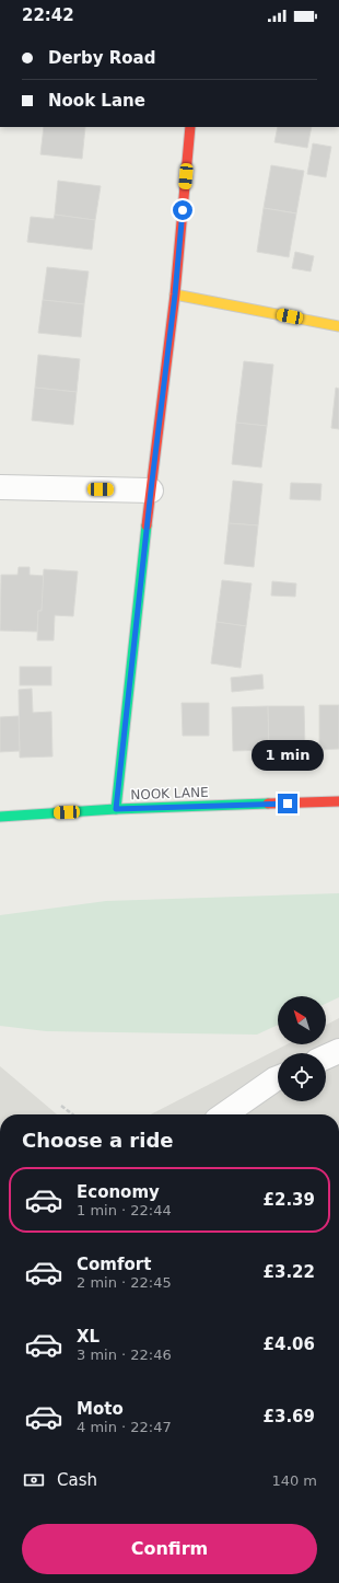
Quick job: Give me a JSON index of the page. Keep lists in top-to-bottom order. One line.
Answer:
{"streets":{"street":["NOOK LANE"]},"north":"top left","page":{"status":"22:42","banner":["Derby Road","Nook Lane"],"bubble":"1 min","heading":"Choose a ride","list":[{"name":"Economy","note":"1 min · 22:44","value":"£2.39"},{"name":"Comfort","note":"2 min · 22:45","value":"£3.22"},{"name":"XL","note":"3 min · 22:46","value":"£4.06"},{"name":"Moto","note":"4 min · 22:47","value":"£3.69"}],"pay":["Cash","140 m"],"buttons":"Confirm"}}
